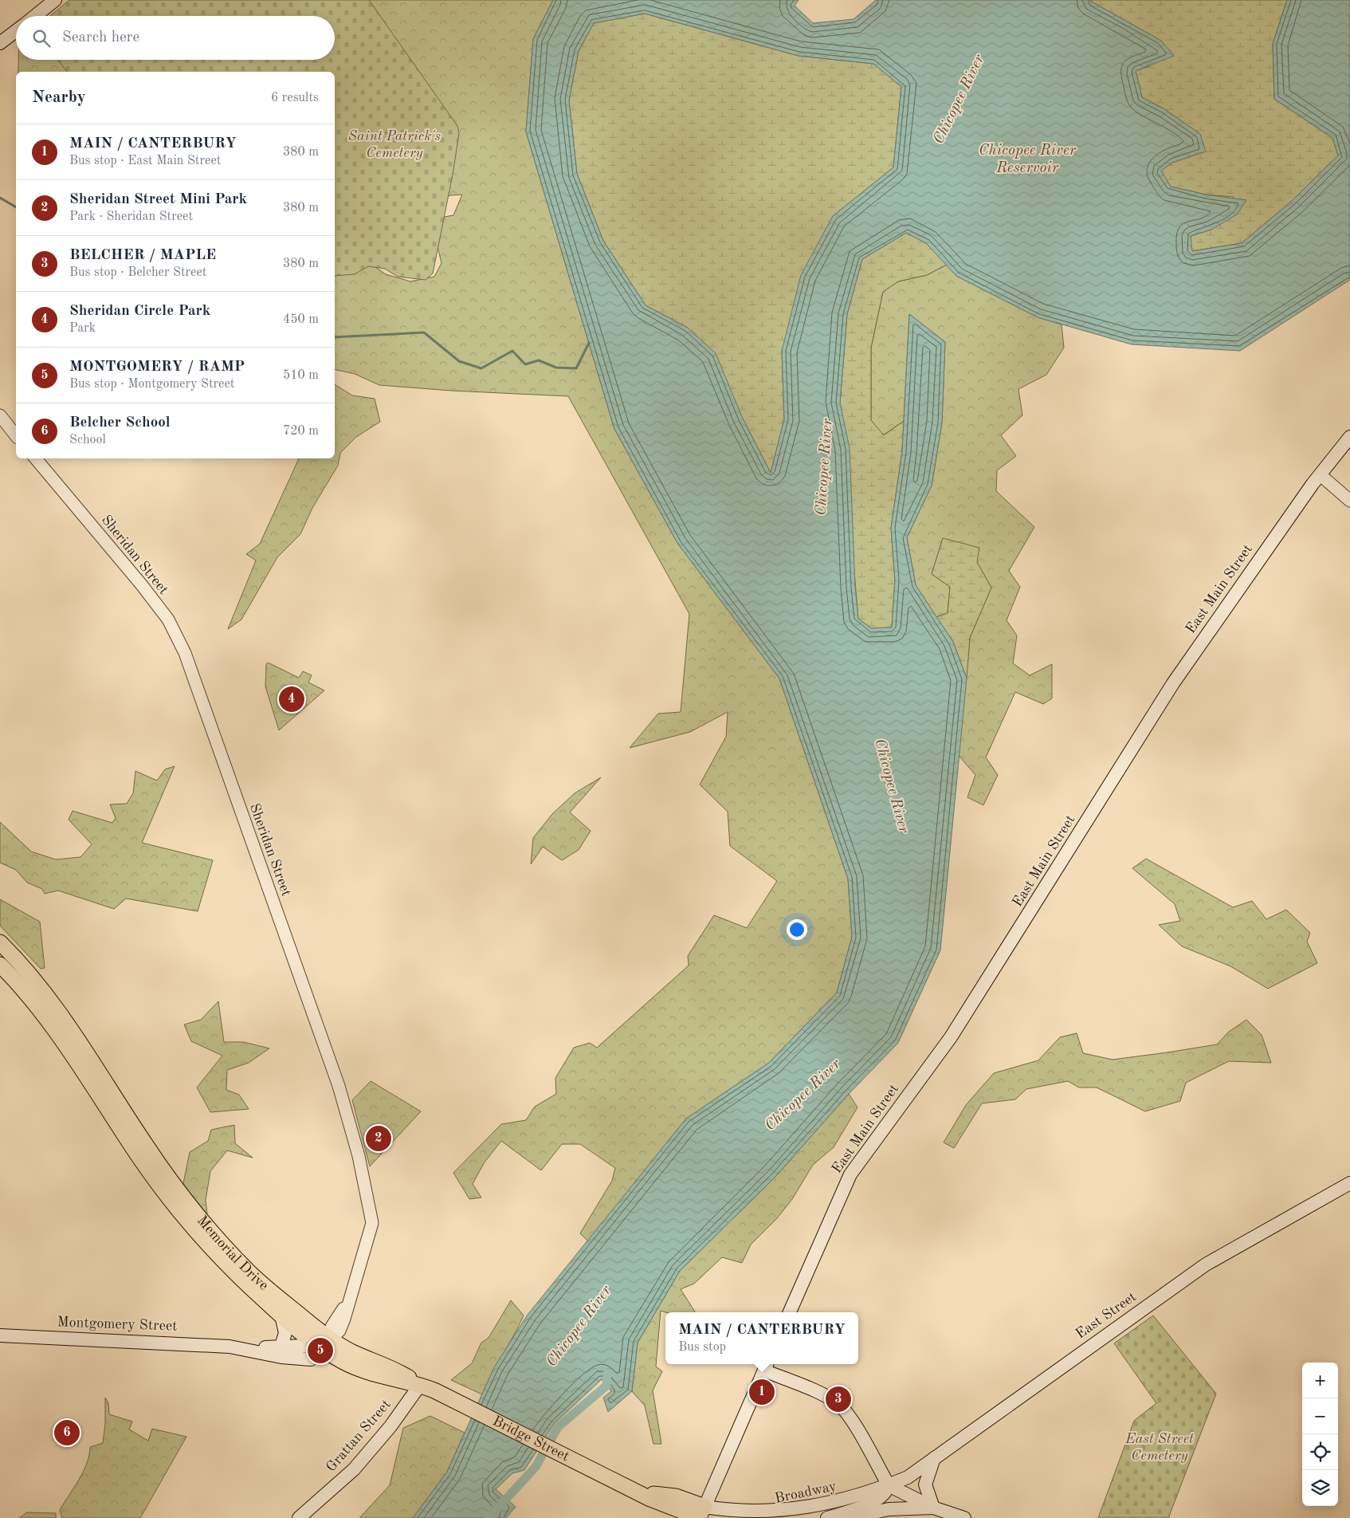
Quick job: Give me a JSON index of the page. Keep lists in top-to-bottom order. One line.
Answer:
{"streets":{"main road":["East Main Street","Memorial Drive","East Street","Montgomery Street","Grattan Street","Bridge Street","Broadway"],"street":["Sheridan Street"]},"crossings":[["Sheridan Street","Memorial Drive"],["Sheridan Street","Montgomery Street"],["Memorial Drive","Montgomery Street"],["Memorial Drive","Grattan Street"],["Memorial Drive","Bridge Street"],["East Street","Broadway"],["Grattan Street","Bridge Street"],["Bridge Street","Broadway"]],"water":["Chicopee River","Chicopee River Reservoir"],"parks":["Saint Patrick's Cemetery","East Street Cemetery"],"page":{"search":"Search here","heading":["Nearby","6 results"],"list":[{"mark":"1","name":"MAIN / CANTERBURY","note":"Bus stop · East Main Street","value":"380 m"},{"mark":"2","name":"Sheridan Street Mini Park","note":"Park · Sheridan Street","value":"380 m"},{"mark":"3","name":"BELCHER / MAPLE","note":"Bus stop · Belcher Street","value":"380 m"},{"mark":"4","name":"Sheridan Circle Park","note":"Park","value":"450 m"},{"mark":"5","name":"MONTGOMERY / RAMP","note":"Bus stop · Montgomery Street","value":"510 m"},{"mark":"6","name":"Belcher School","note":"School","value":"720 m"}],"pins":["4","2","5","1","3","6"],"popup":["MAIN / CANTERBURY","Bus stop"],"map_buttons":["+","−"]}}
